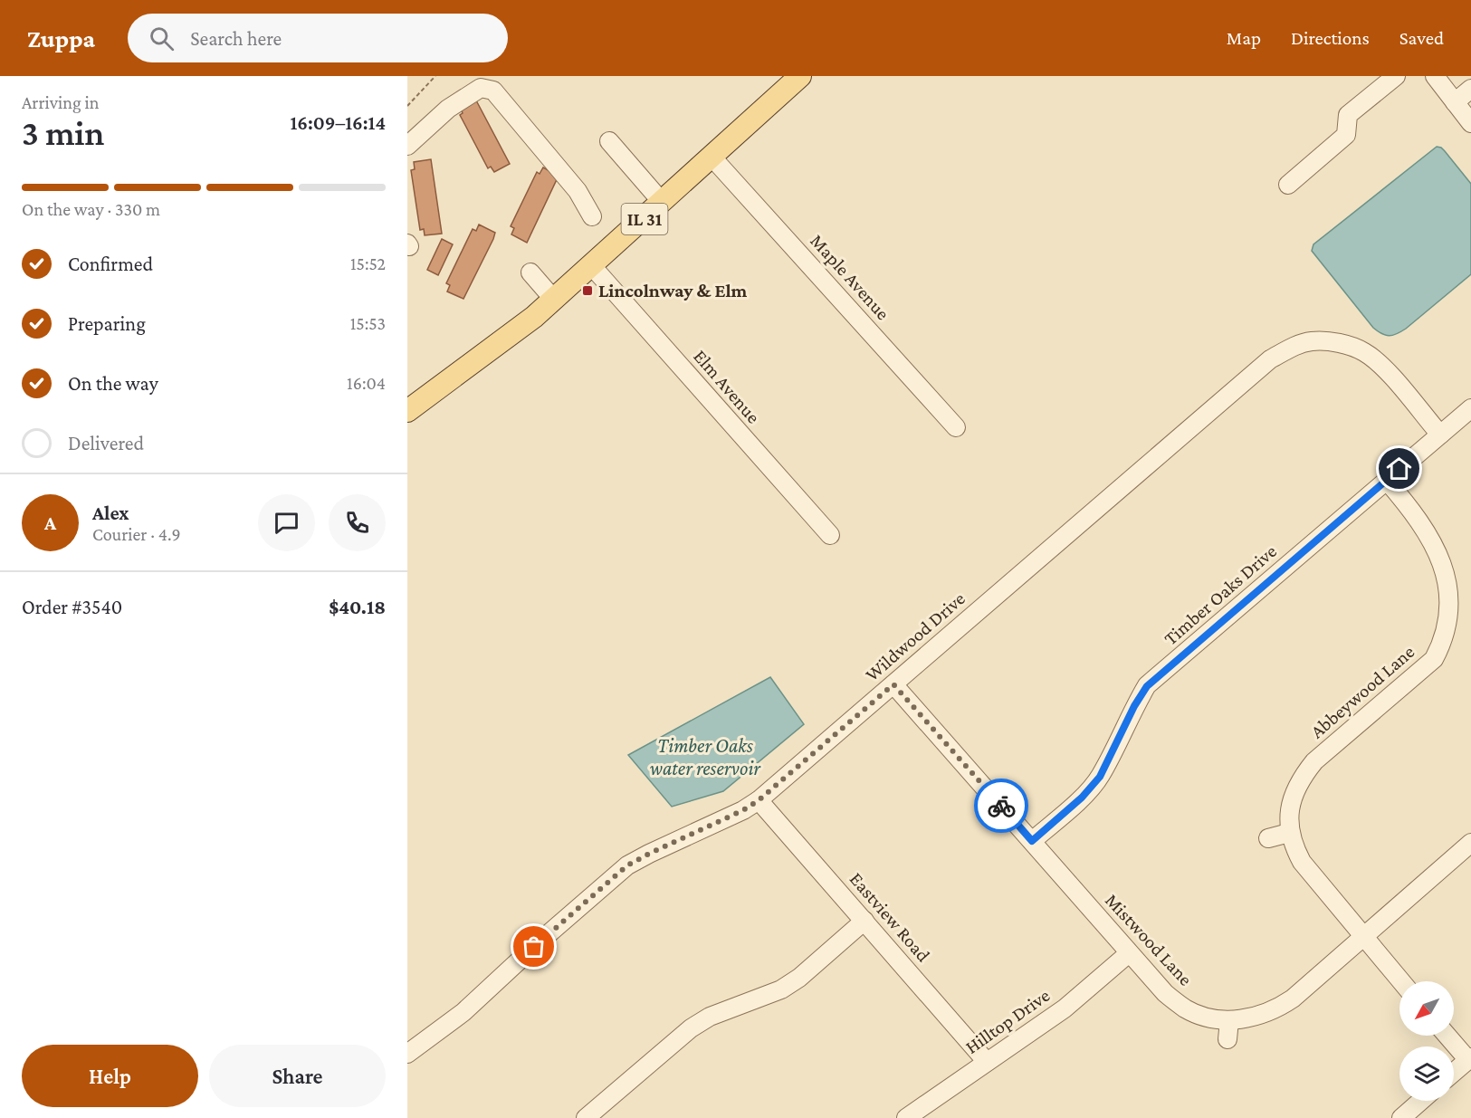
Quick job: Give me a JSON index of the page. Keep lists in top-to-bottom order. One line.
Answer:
{"streets":{"main road":["IL 31"],"street":["Maple Avenue","Elm Avenue","Timber Oaks Drive","Wildwood Drive","Abbeywood Lane","Eastview Road","Mistwood Lane","Hilltop Drive"]},"crossings":[["IL 31","Maple Avenue"],["IL 31","Elm Avenue"],["Timber Oaks Drive","Wildwood Drive"],["Timber Oaks Drive","Abbeywood Lane"],["Timber Oaks Drive","Mistwood Lane"],["Wildwood Drive","Eastview Road"],["Wildwood Drive","Mistwood Lane"],["Abbeywood Lane","Mistwood Lane"],["Eastview Road","Hilltop Drive"],["Mistwood Lane","Hilltop Drive"]],"water":["Timber Oaks water reservoir"],"places":{"transit":["Lincolnway & Elm"]},"north":"bottom left","page":{"header":"Zuppa","search":"Search here","nav":["Map","Directions","Saved"],"heading":["3 min","Arriving in","16:09–16:14"],"panel":["Alex","Courier · 4.9","Order #3540","$40.18"],"bar":"On the way · 330 m","list":[["Confirmed","15:52"],["Preparing","15:53"],["On the way","16:04"],"Delivered"],"round":"A","buttons":["Help","Share"]}}
